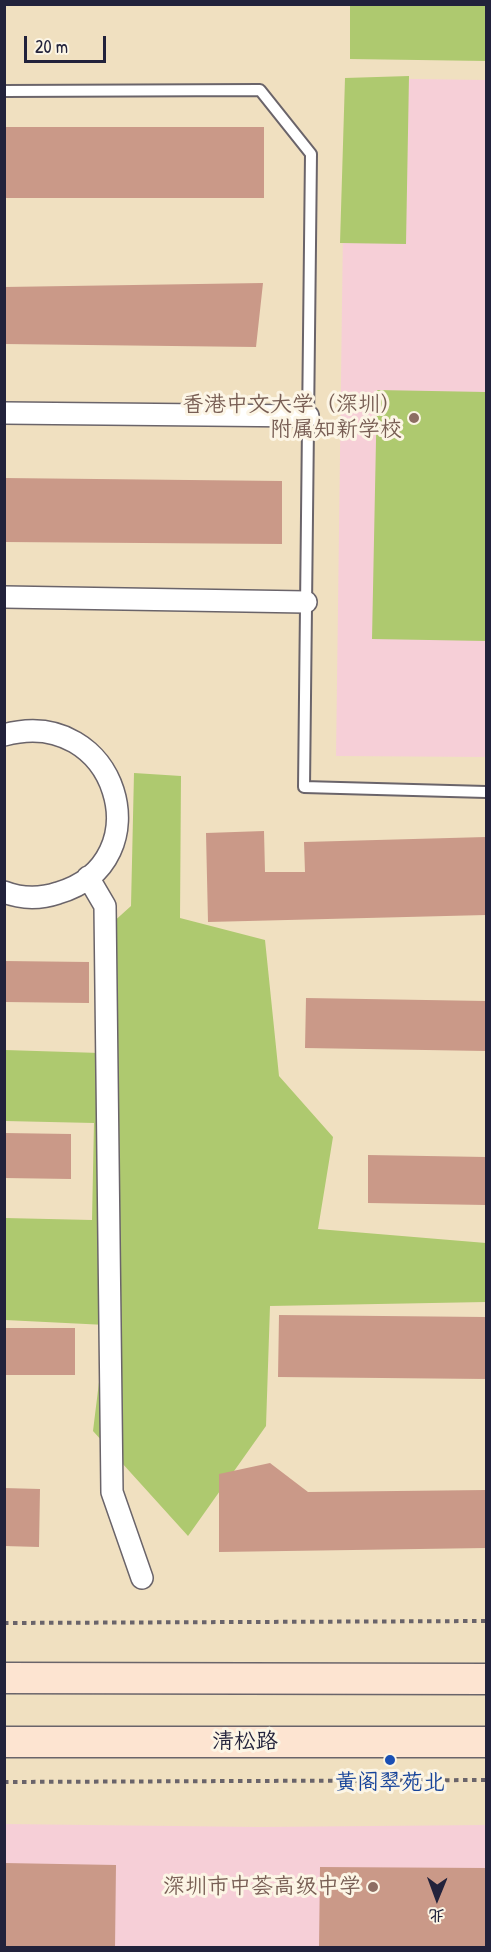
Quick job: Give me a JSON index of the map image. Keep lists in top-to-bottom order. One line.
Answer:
{"streets":{"street":["清松路"]},"places":["香港中文大学（深圳） 附属知新学校","黄阁翠苑北","深圳市中荟高级中学"],"scale_bar":"20 m","north":"bottom"}
